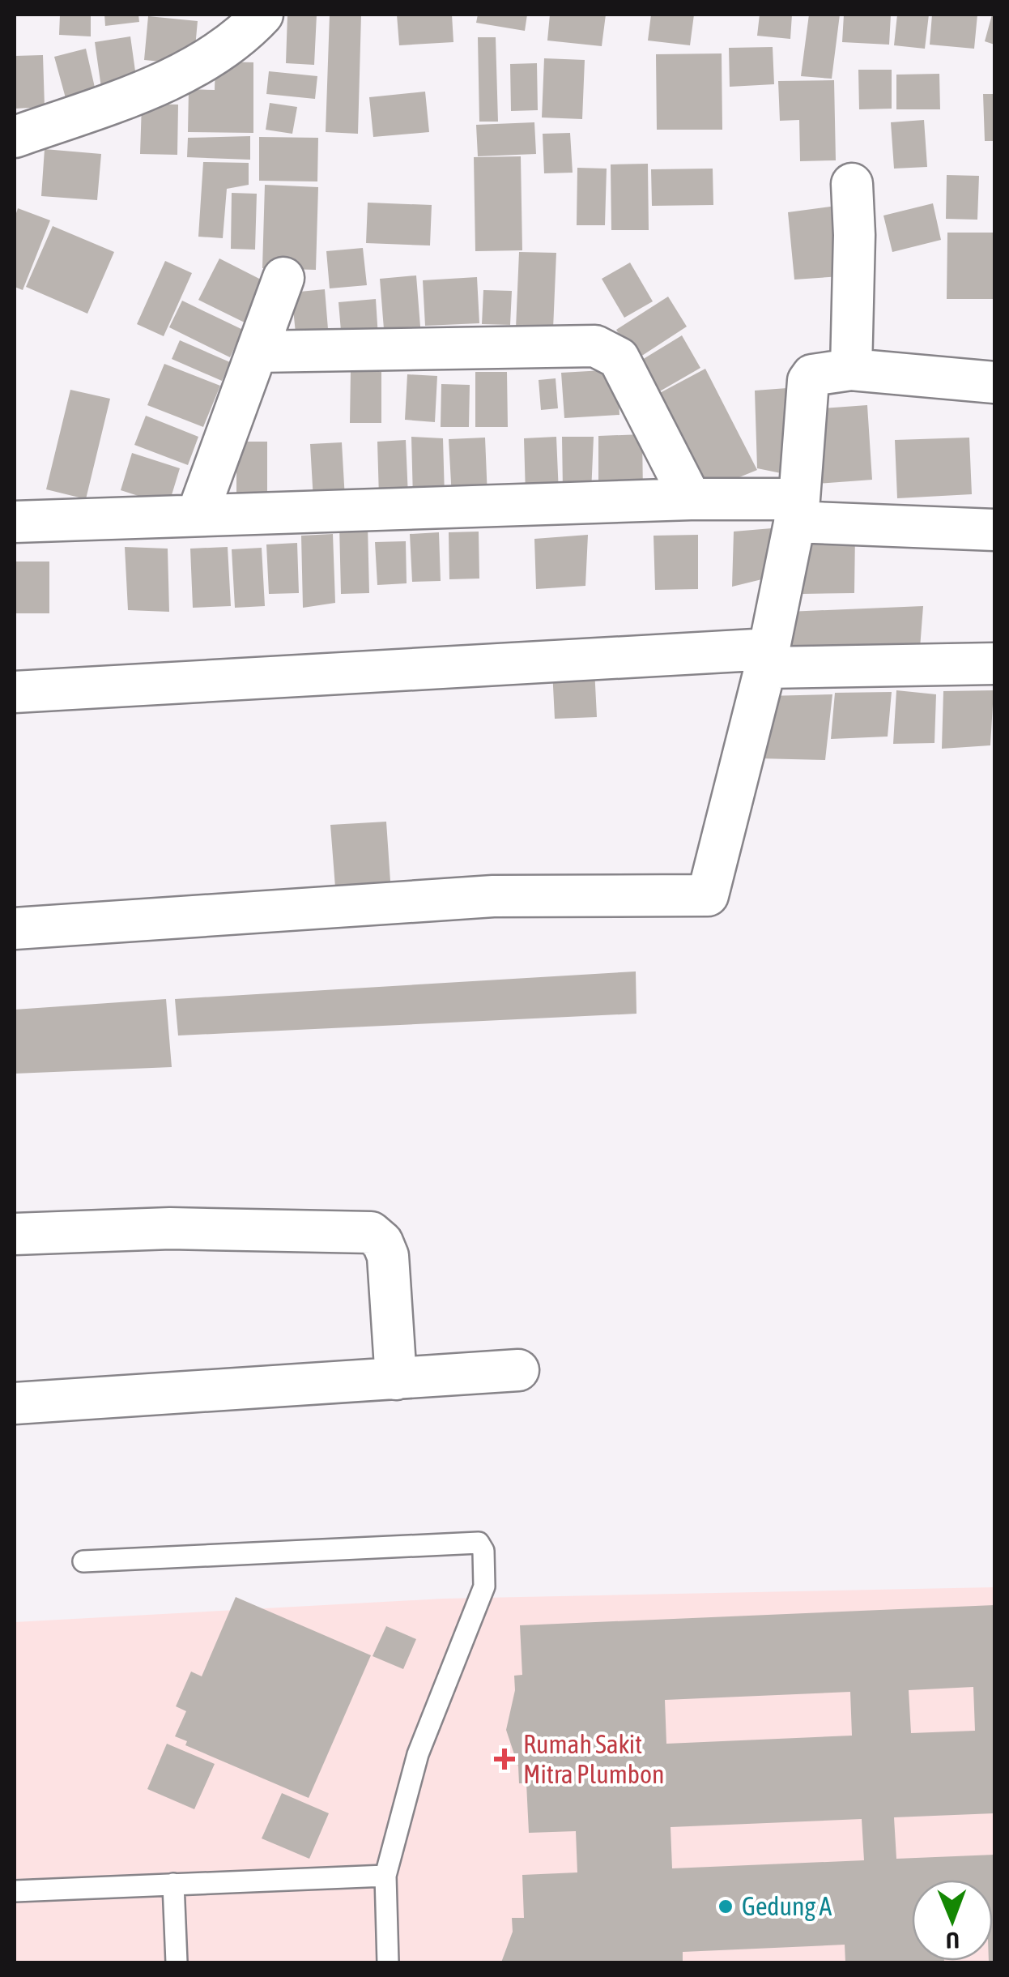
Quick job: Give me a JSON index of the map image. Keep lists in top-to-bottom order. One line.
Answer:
{"places":{"health":["Rumah Sakit Mitra Plumbon"],"other":["Gedung A"]},"north":"bottom"}
